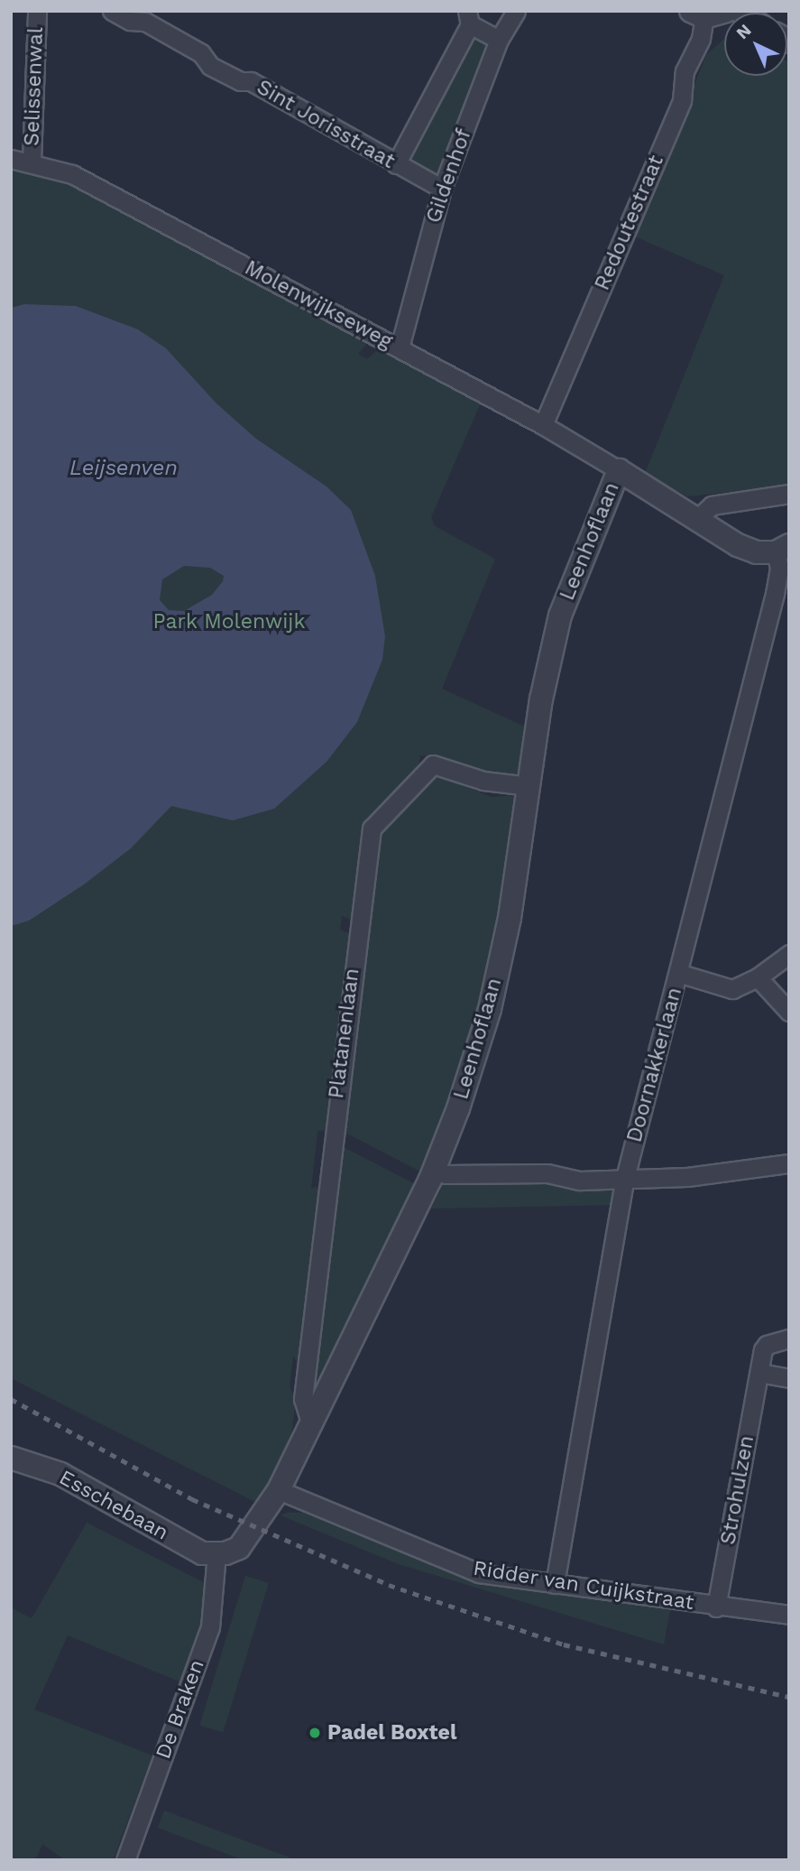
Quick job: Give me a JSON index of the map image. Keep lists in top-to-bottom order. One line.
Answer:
{"streets":{"street":["Selissenwal","Sint Jorisstraat","Gildenhof","Redoutestraat","Molenwijkseweg","Leenhoflaan","Platanenlaan","Doornakkerlaan","Strohulzen","Esschebaan","Ridder van Cuijkstraat","De Braken"]},"crossings":[["Selissenwal","Molenwijkseweg"],["Sint Jorisstraat","Gildenhof"],["Gildenhof","Molenwijkseweg"],["Redoutestraat","Molenwijkseweg"],["Molenwijkseweg","Leenhoflaan"],["Leenhoflaan","Platanenlaan"],["Leenhoflaan","Esschebaan"],["Leenhoflaan","Ridder van Cuijkstraat"],["Leenhoflaan","De Braken"],["Doornakkerlaan","Ridder van Cuijkstraat"],["Strohulzen","Ridder van Cuijkstraat"],["Esschebaan","De Braken"]],"water":["Leijsenven"],"parks":["Park Molenwijk"],"places":["Padel Boxtel"],"north":"top left"}
